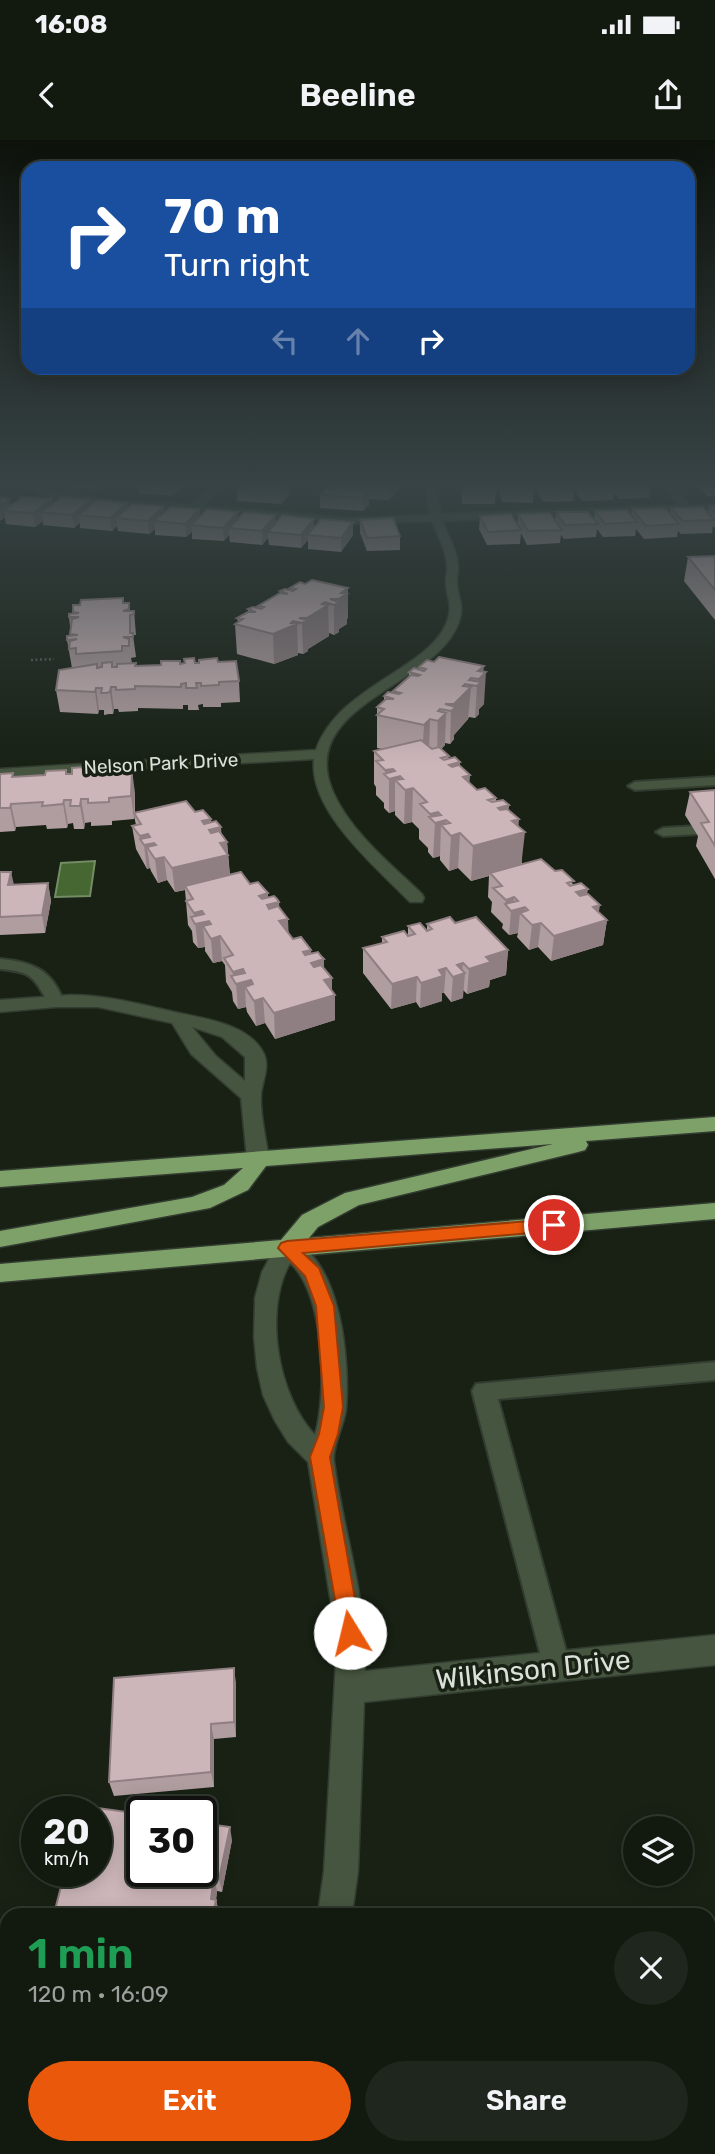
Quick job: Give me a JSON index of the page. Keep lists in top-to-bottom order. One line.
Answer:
{"streets":{"street":["Nelson Park Drive","Wilkinson Drive"]},"page":{"status":"16:08","header":"Beeline","turn":["70 m","Turn right"],"speed":"20 km/h","limit":"30","heading":["1 min","120 m · 16:09"],"buttons":["Exit","Share"]}}
